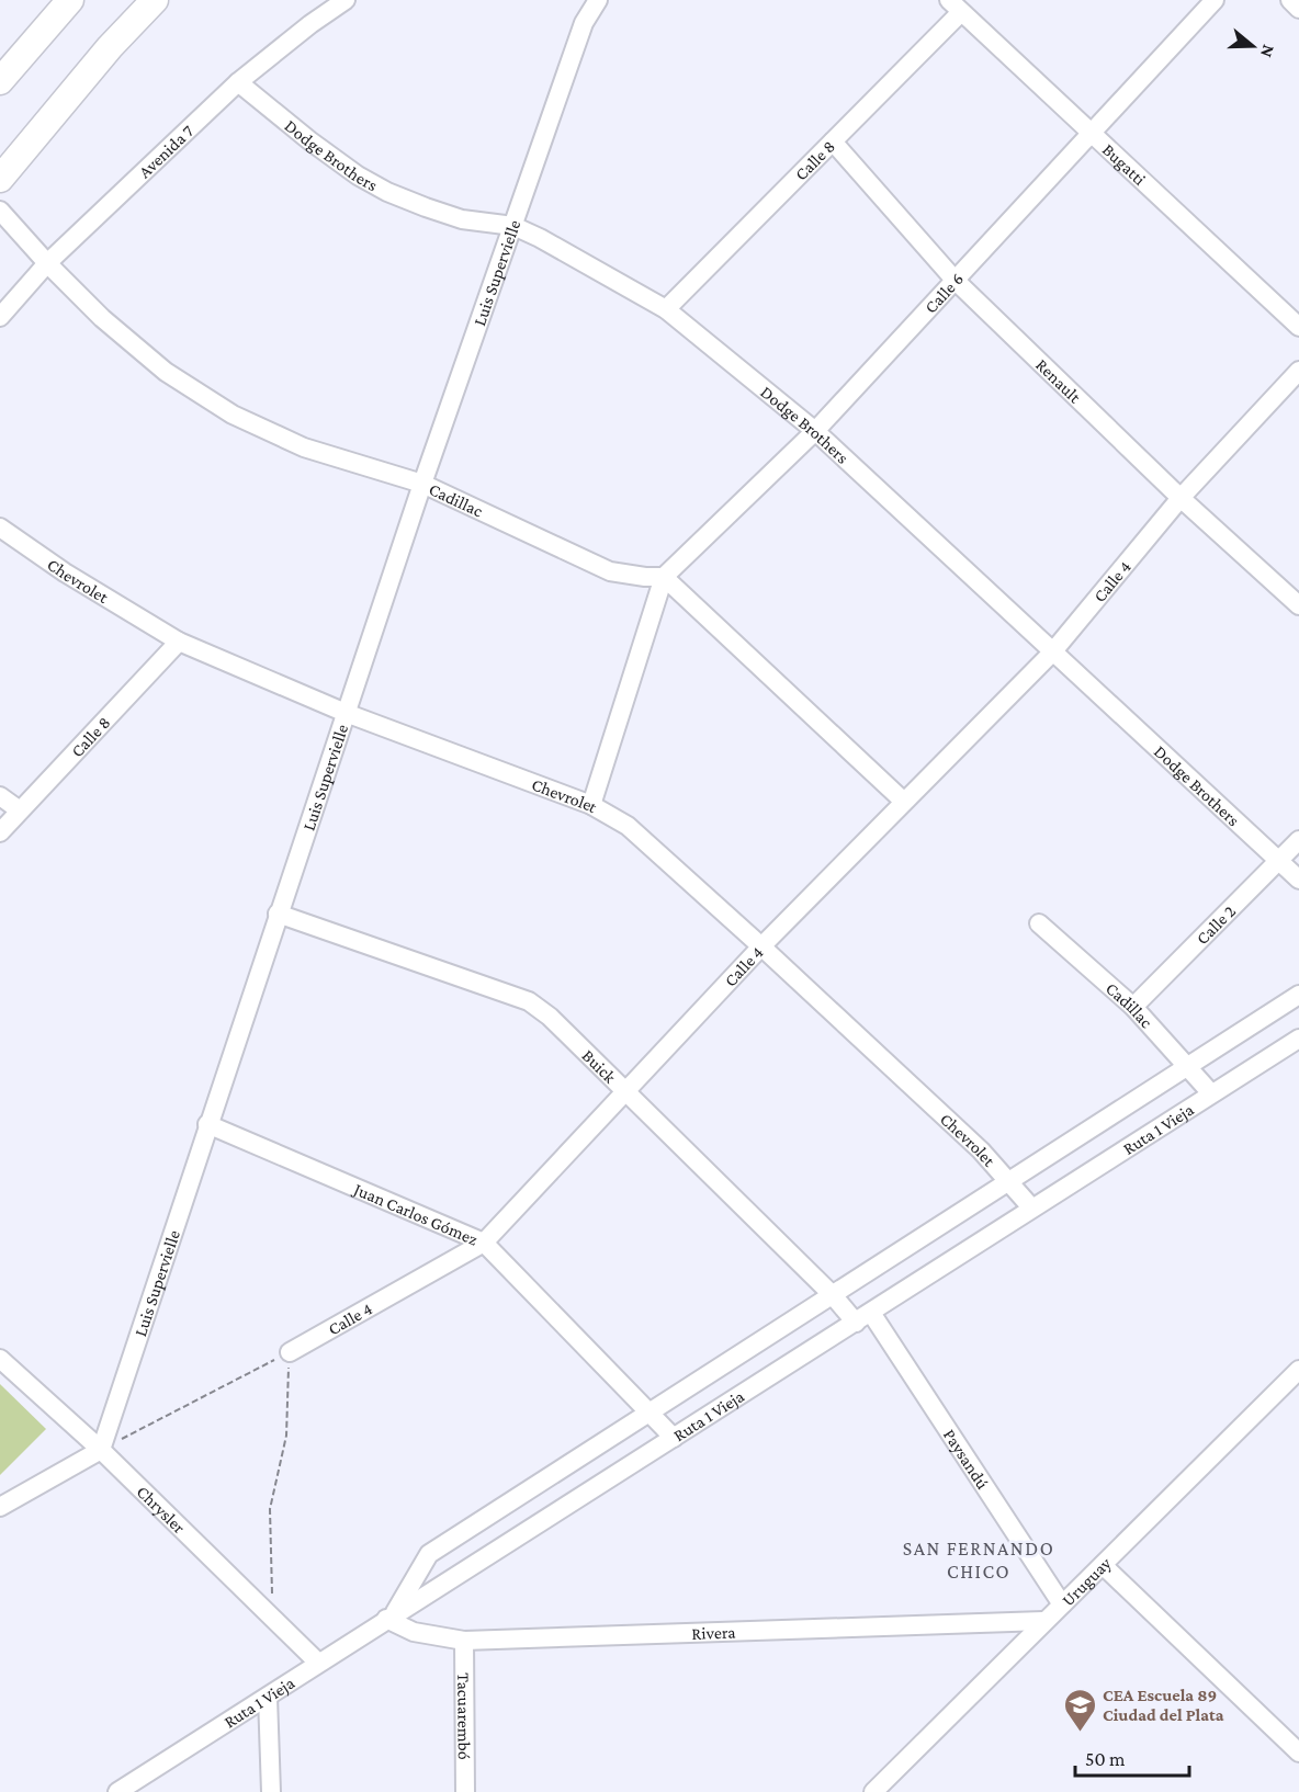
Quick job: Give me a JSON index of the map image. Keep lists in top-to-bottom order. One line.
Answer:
{"streets":{"street":["Avenida 7","Dodge Brothers","Calle 8","Bugatti","Luis Supervielle","Calle 6","Renault","Cadillac","Chevrolet","Calle 4","Calle 2","Buick","Ruta 1 Vieja","Juan Carlos Gómez","Paysandú","Chrysler","Uruguay","Rivera","Tacuarembó"]},"crossings":[["Avenida 7","Dodge Brothers"],["Avenida 7","Cadillac"],["Dodge Brothers","Calle 8"],["Dodge Brothers","Luis Supervielle"],["Dodge Brothers","Calle 6"],["Dodge Brothers","Calle 4"],["Dodge Brothers","Calle 2"],["Calle 8","Bugatti"],["Calle 8","Renault"],["Calle 8","Chevrolet"],["Bugatti","Calle 6"],["Luis Supervielle","Cadillac"],["Luis Supervielle","Chevrolet"],["Luis Supervielle","Buick"],["Luis Supervielle","Juan Carlos Gómez"],["Luis Supervielle","Chrysler"],["Calle 6","Renault"],["Calle 6","Cadillac"],["Renault","Calle 4"],["Cadillac","Calle 2"],["Cadillac","Ruta 1 Vieja"],["Chevrolet","Calle 4"],["Chevrolet","Ruta 1 Vieja"],["Calle 4","Buick"],["Calle 4","Juan Carlos Gómez"],["Buick","Ruta 1 Vieja"],["Ruta 1 Vieja","Juan Carlos Gómez"],["Ruta 1 Vieja","Paysandú"],["Ruta 1 Vieja","Chrysler"],["Ruta 1 Vieja","Rivera"],["Paysandú","Uruguay"],["Uruguay","Rivera"],["Rivera","Tacuarembó"]],"districts":["SAN FERNANDO CHICO"],"places":{"school or university":["CEA Escuela 89 Ciudad del Plata"]},"scale_bar":"50 m","north":"right"}
